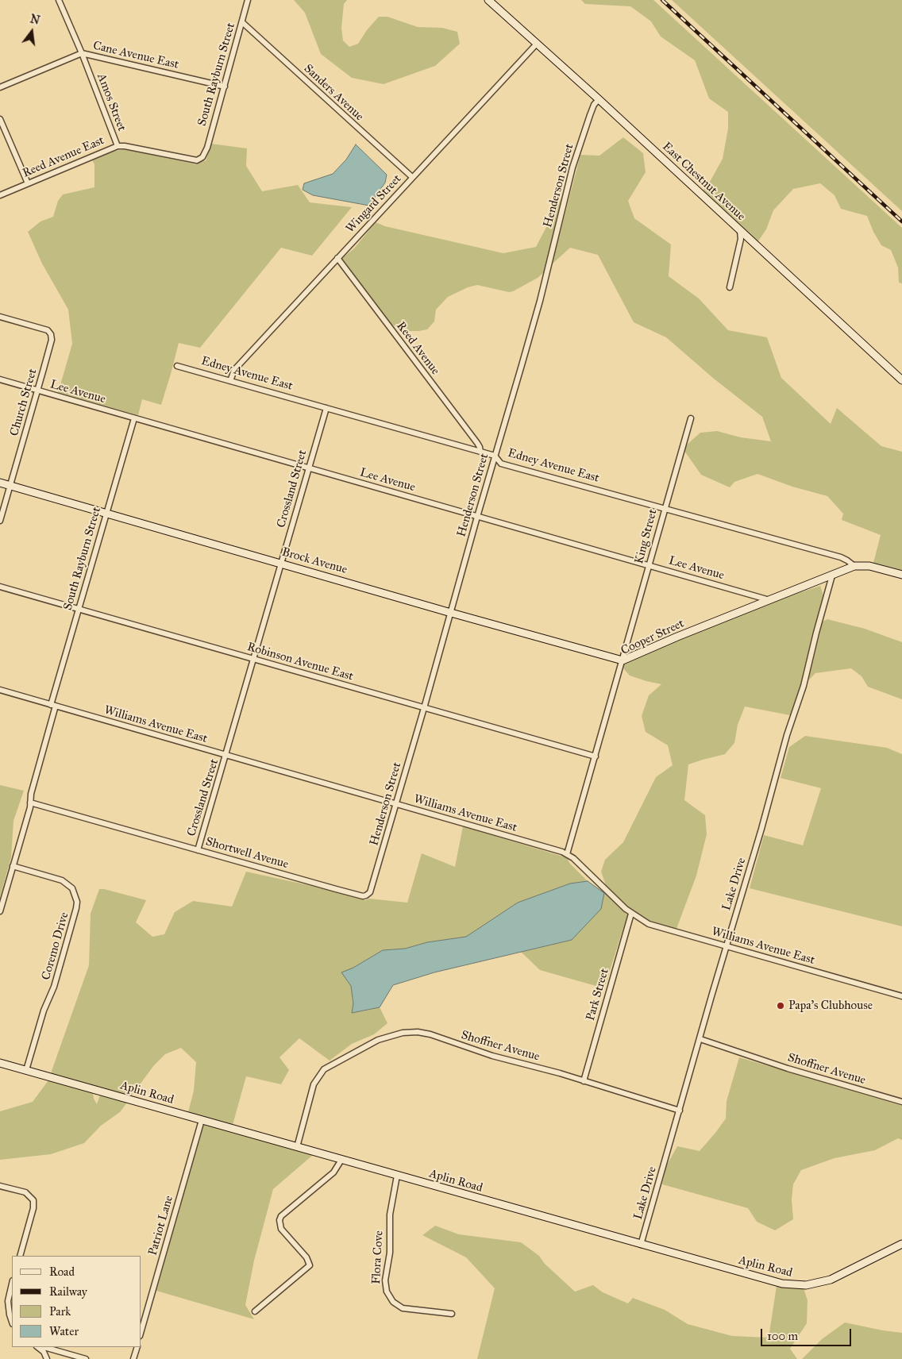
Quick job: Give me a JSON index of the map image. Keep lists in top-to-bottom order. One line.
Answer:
{"streets":{"street":["Cane Avenue East","South Rayburn Street","Sanders Avenue","Amos Street","Reed Avenue East","East Chestnut Avenue","Henderson Street","Wingard Street","Reed Avenue","Edney Avenue East","Lee Avenue","Church Street","Crossland Street","King Street","Brock Avenue","Cooper Street","Robinson Avenue East","Williams Avenue East","Shortwell Avenue","Lake Drive","Coremo Drive","Park Street","Shoffner Avenue","Aplin Road","Patriot Lane","Flora Cove"]},"crossings":[["Cane Avenue East","South Rayburn Street"],["Cane Avenue East","Amos Street"],["South Rayburn Street","Sanders Avenue"],["South Rayburn Street","Reed Avenue East"],["South Rayburn Street","Lee Avenue"],["South Rayburn Street","Brock Avenue"],["South Rayburn Street","Robinson Avenue East"],["South Rayburn Street","Williams Avenue East"],["South Rayburn Street","Shortwell Avenue"],["South Rayburn Street","Coremo Drive"],["Sanders Avenue","Wingard Street"],["Amos Street","Reed Avenue East"],["East Chestnut Avenue","Henderson Street"],["East Chestnut Avenue","Wingard Street"],["Henderson Street","Edney Avenue East"],["Henderson Street","Lee Avenue"],["Henderson Street","Brock Avenue"],["Henderson Street","Robinson Avenue East"],["Henderson Street","Williams Avenue East"],["Henderson Street","Shortwell Avenue"],["Wingard Street","Reed Avenue"],["Wingard Street","Edney Avenue East"],["Reed Avenue","Edney Avenue East"],["Edney Avenue East","Crossland Street"],["Edney Avenue East","King Street"],["Edney Avenue East","Cooper Street"],["Lee Avenue","Church Street"],["Lee Avenue","Crossland Street"],["Lee Avenue","King Street"],["Lee Avenue","Cooper Street"],["Church Street","Brock Avenue"],["Crossland Street","Brock Avenue"],["Crossland Street","Robinson Avenue East"],["Crossland Street","Williams Avenue East"],["Crossland Street","Shortwell Avenue"],["King Street","Brock Avenue"],["King Street","Cooper Street"],["Brock Avenue","Cooper Street"],["Cooper Street","Robinson Avenue East"],["Cooper Street","Williams Avenue East"],["Cooper Street","Lake Drive"],["Williams Avenue East","Lake Drive"],["Williams Avenue East","Park Street"],["Lake Drive","Shoffner Avenue"],["Lake Drive","Aplin Road"],["Coremo Drive","Aplin Road"],["Park Street","Shoffner Avenue"],["Shoffner Avenue","Aplin Road"],["Aplin Road","Patriot Lane"],["Aplin Road","Flora Cove"]],"places":["Papa's Clubhouse"],"legend":["Road","Railway","Park","Water"],"scale_bar":"100 m","north":"top"}
